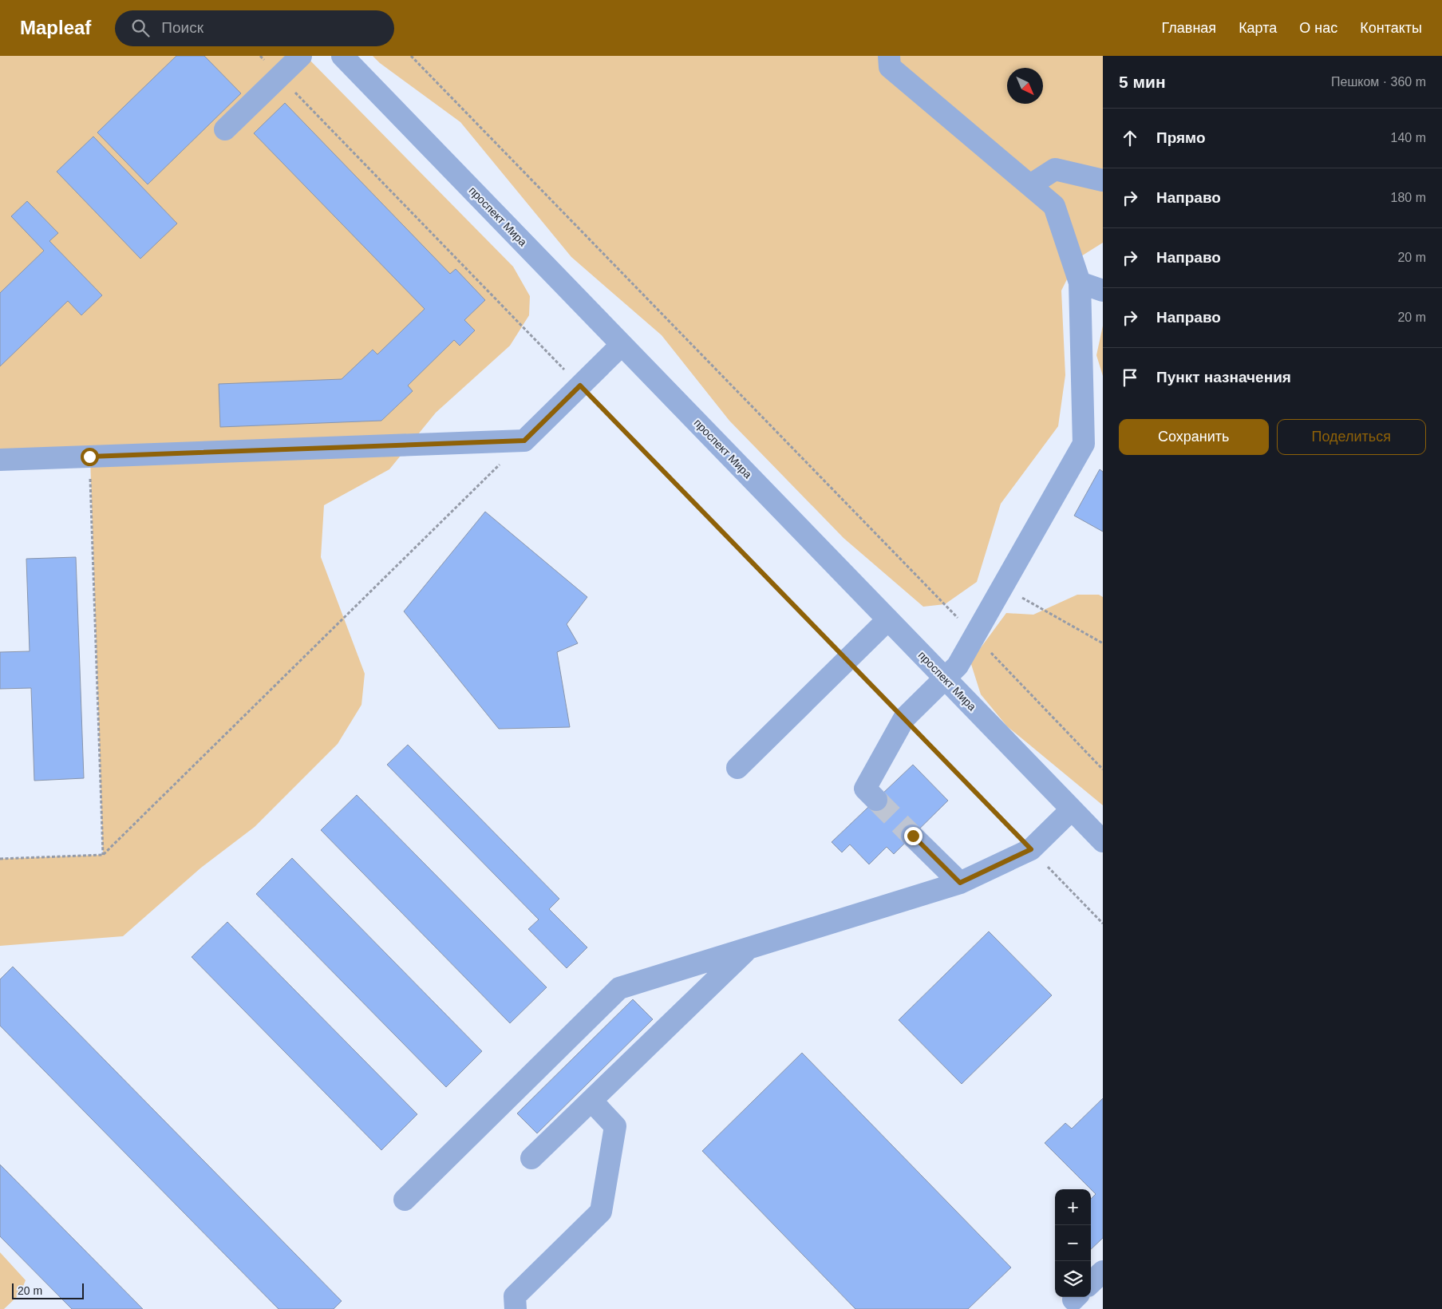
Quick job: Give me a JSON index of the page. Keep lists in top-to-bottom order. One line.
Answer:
{"streets":{"street":["проспект Мира"]},"scale_bar":"20 m","north":"bottom right","page":{"header":"Mapleaf","search":"Поиск","nav":["Главная","Карта","О нас","Контакты"],"heading":["5 мин","Пешком · 360 m"],"list":[["Прямо","140 m"],["Направо","180 m"],["Направо","20 m"],["Направо","20 m"],"Пункт назначения"],"buttons":["Сохранить","Поделиться"],"map_buttons":["+","−"],"scale":"20 m"}}
